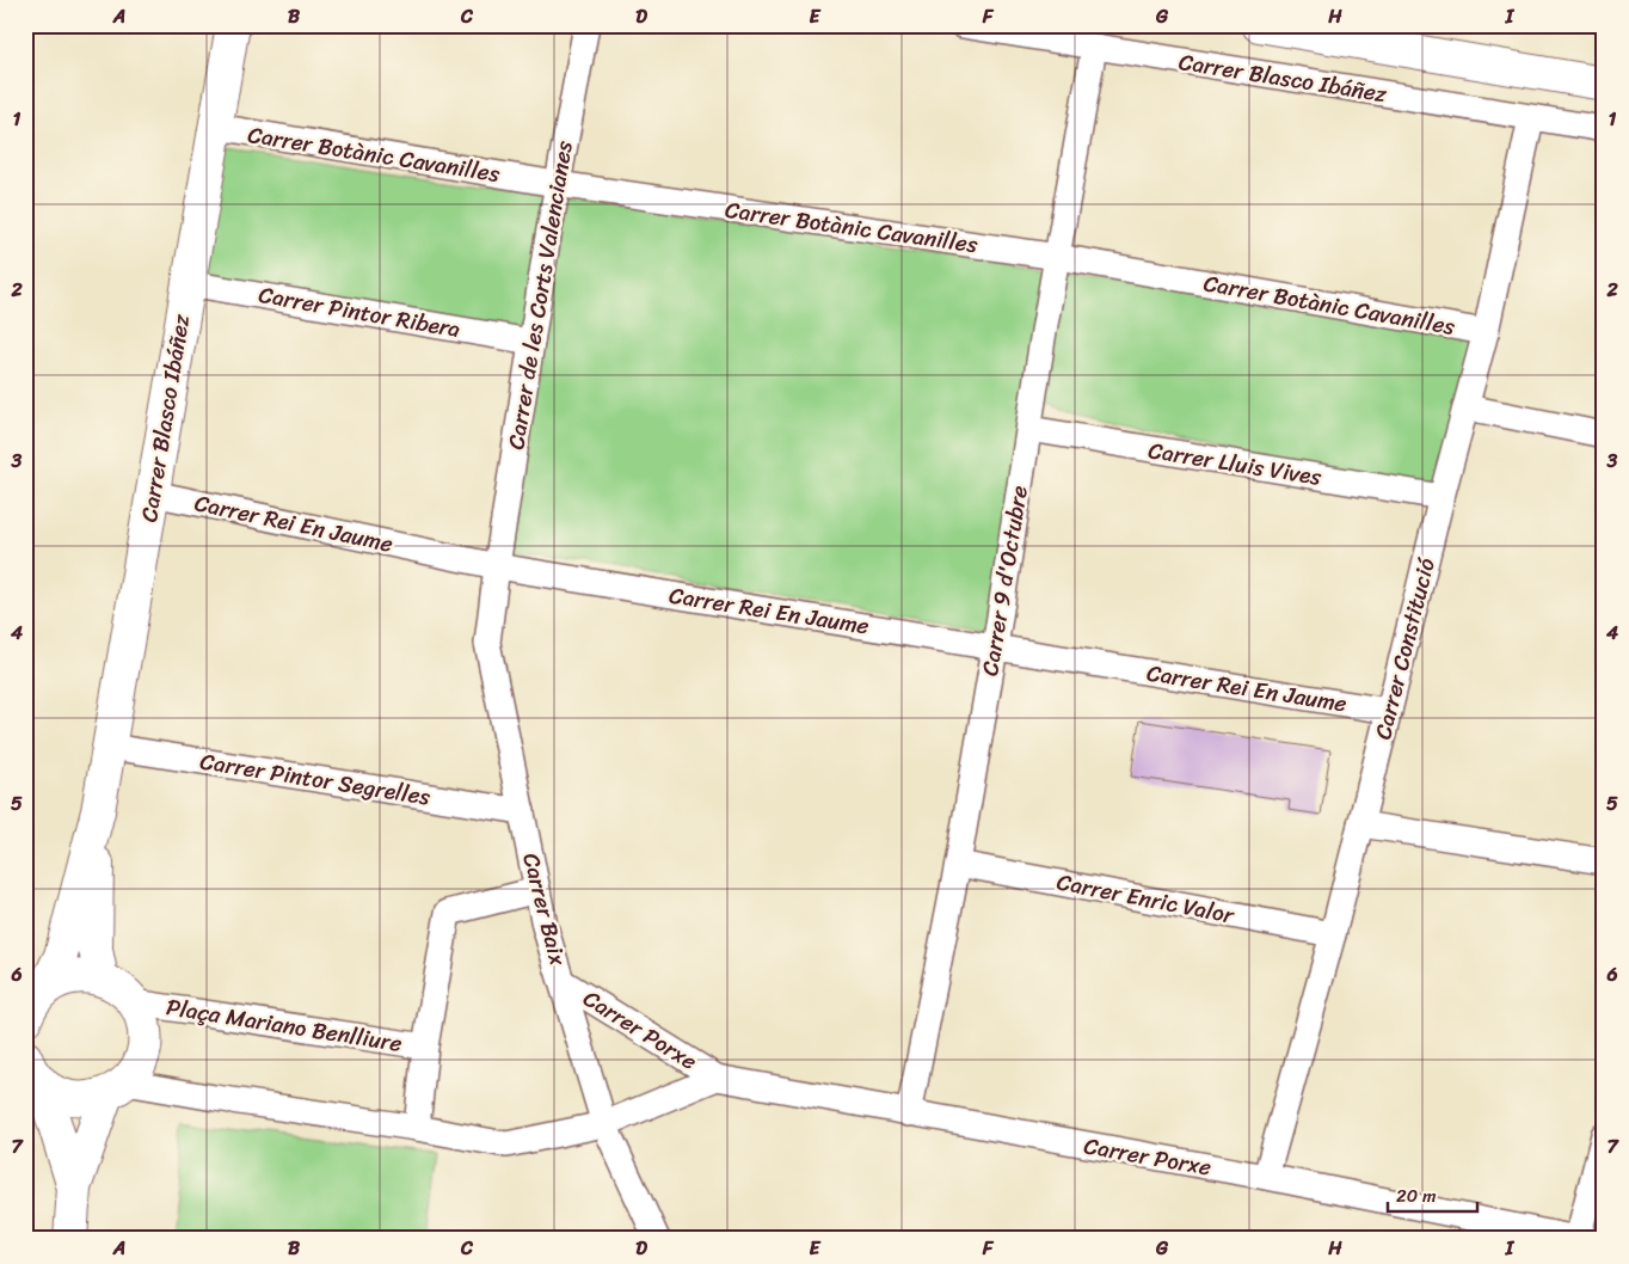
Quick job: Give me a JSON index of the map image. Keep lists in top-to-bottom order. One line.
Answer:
{"streets":{"street":["Carrer Blasco Ibáñez","Carrer Botànic Cavanilles","Carrer de les Corts Valencianes","Carrer Pintor Ribera","Carrer Lluis Vives","Carrer Rei En Jaume","Carrer 9 d'Octubre","Carrer Constitució","Carrer Pintor Segrelles","Carrer Enric Valor","Carrer Baix","Plaça Mariano Benlliure","Carrer Porxe"]},"crossings":[["Carrer Blasco Ibáñez","Carrer Botànic Cavanilles"],["Carrer Blasco Ibáñez","Carrer Pintor Ribera"],["Carrer Blasco Ibáñez","Carrer Rei En Jaume"],["Carrer Blasco Ibáñez","Carrer 9 d'Octubre"],["Carrer Blasco Ibáñez","Carrer Constitució"],["Carrer Blasco Ibáñez","Carrer Pintor Segrelles"],["Carrer Botànic Cavanilles","Carrer de les Corts Valencianes"],["Carrer Botànic Cavanilles","Carrer 9 d'Octubre"],["Carrer Botànic Cavanilles","Carrer Constitució"],["Carrer de les Corts Valencianes","Carrer Pintor Ribera"],["Carrer de les Corts Valencianes","Carrer Rei En Jaume"],["Carrer de les Corts Valencianes","Carrer Baix"],["Carrer Lluis Vives","Carrer 9 d'Octubre"],["Carrer Lluis Vives","Carrer Constitució"],["Carrer Rei En Jaume","Carrer 9 d'Octubre"],["Carrer Rei En Jaume","Carrer Constitució"],["Carrer Rei En Jaume","Carrer Baix"],["Carrer 9 d'Octubre","Carrer Enric Valor"],["Carrer 9 d'Octubre","Carrer Porxe"],["Carrer Constitució","Carrer Enric Valor"],["Carrer Constitució","Carrer Porxe"],["Carrer Pintor Segrelles","Carrer Baix"],["Carrer Baix","Carrer Porxe"]],"scale_bar":"20 m","grid":{"columns":["A","B","C","D","E","F","G","H","I"],"rows":["1","2","3","4","5","6","7"]}}
